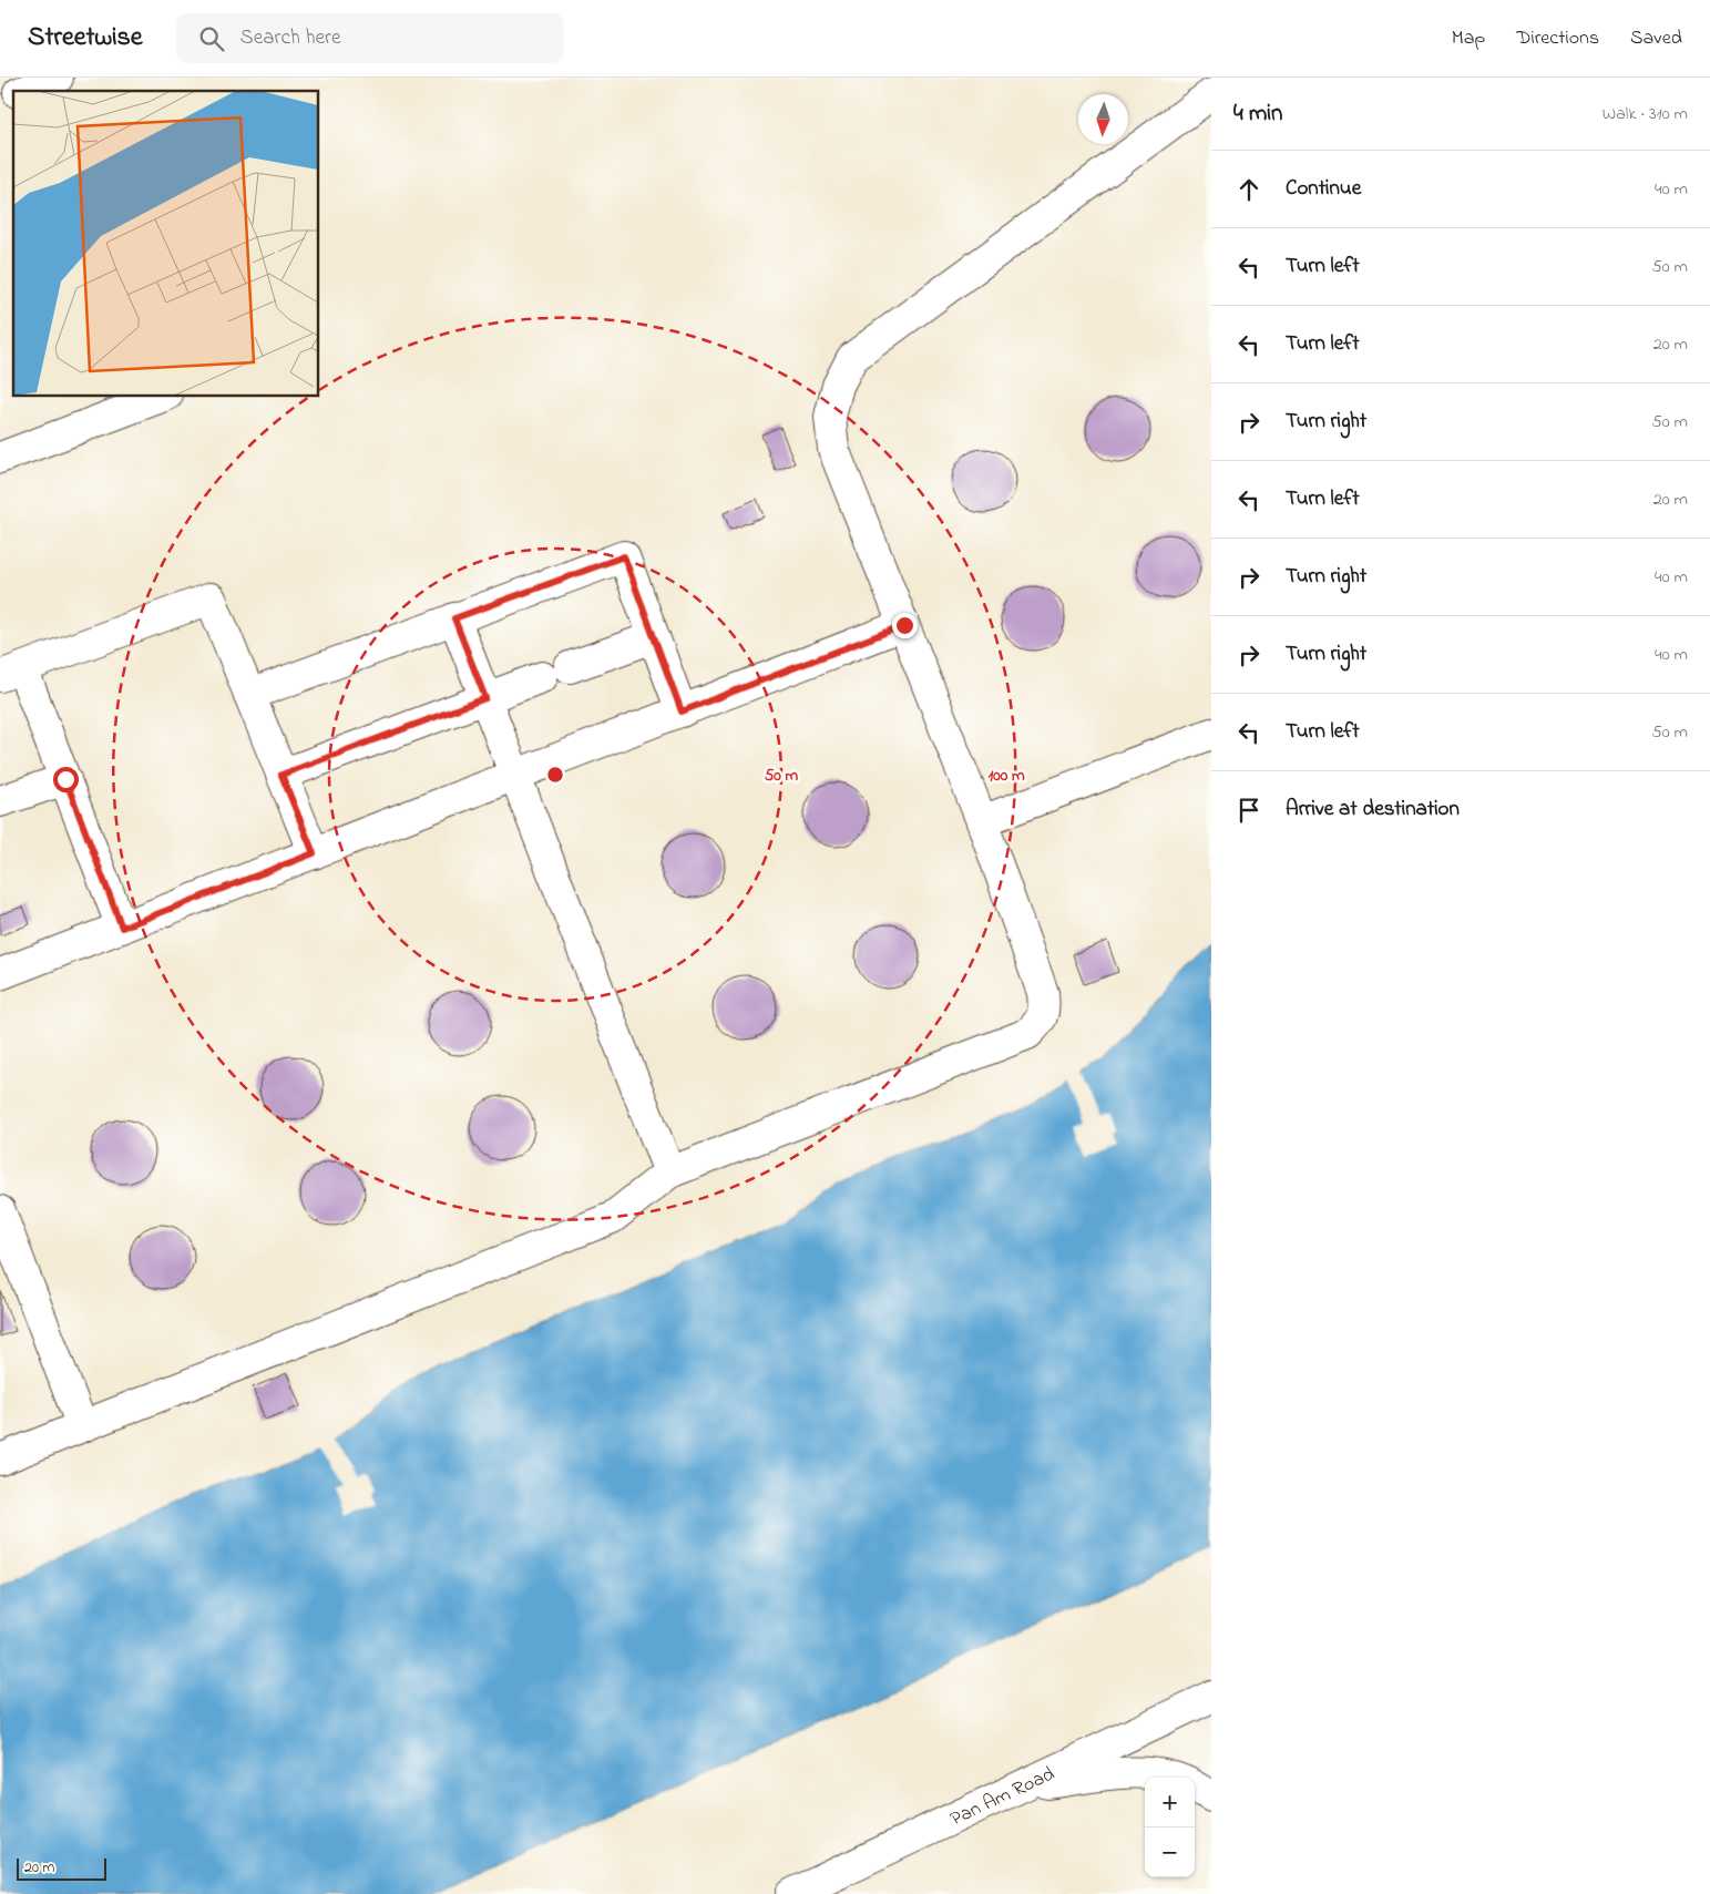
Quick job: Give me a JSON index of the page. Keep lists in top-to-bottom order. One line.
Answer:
{"streets":{"street":["Pan Am Road"]},"scale_bar":"20 m","north":"bottom","page":{"header":"Streetwise","search":"Search here","nav":["Map","Directions","Saved"],"heading":["4 min","Walk · 310 m"],"list":[["Continue","40 m"],["Turn left","50 m"],["Turn left","20 m"],["Turn right","50 m"],["Turn left","20 m"],["Turn right","40 m"],["Turn right","40 m"],["Turn left","50 m"],"Arrive at destination"],"map_buttons":["+","−"],"scale":"20 m"},"rings":["50 m","100 m"]}
